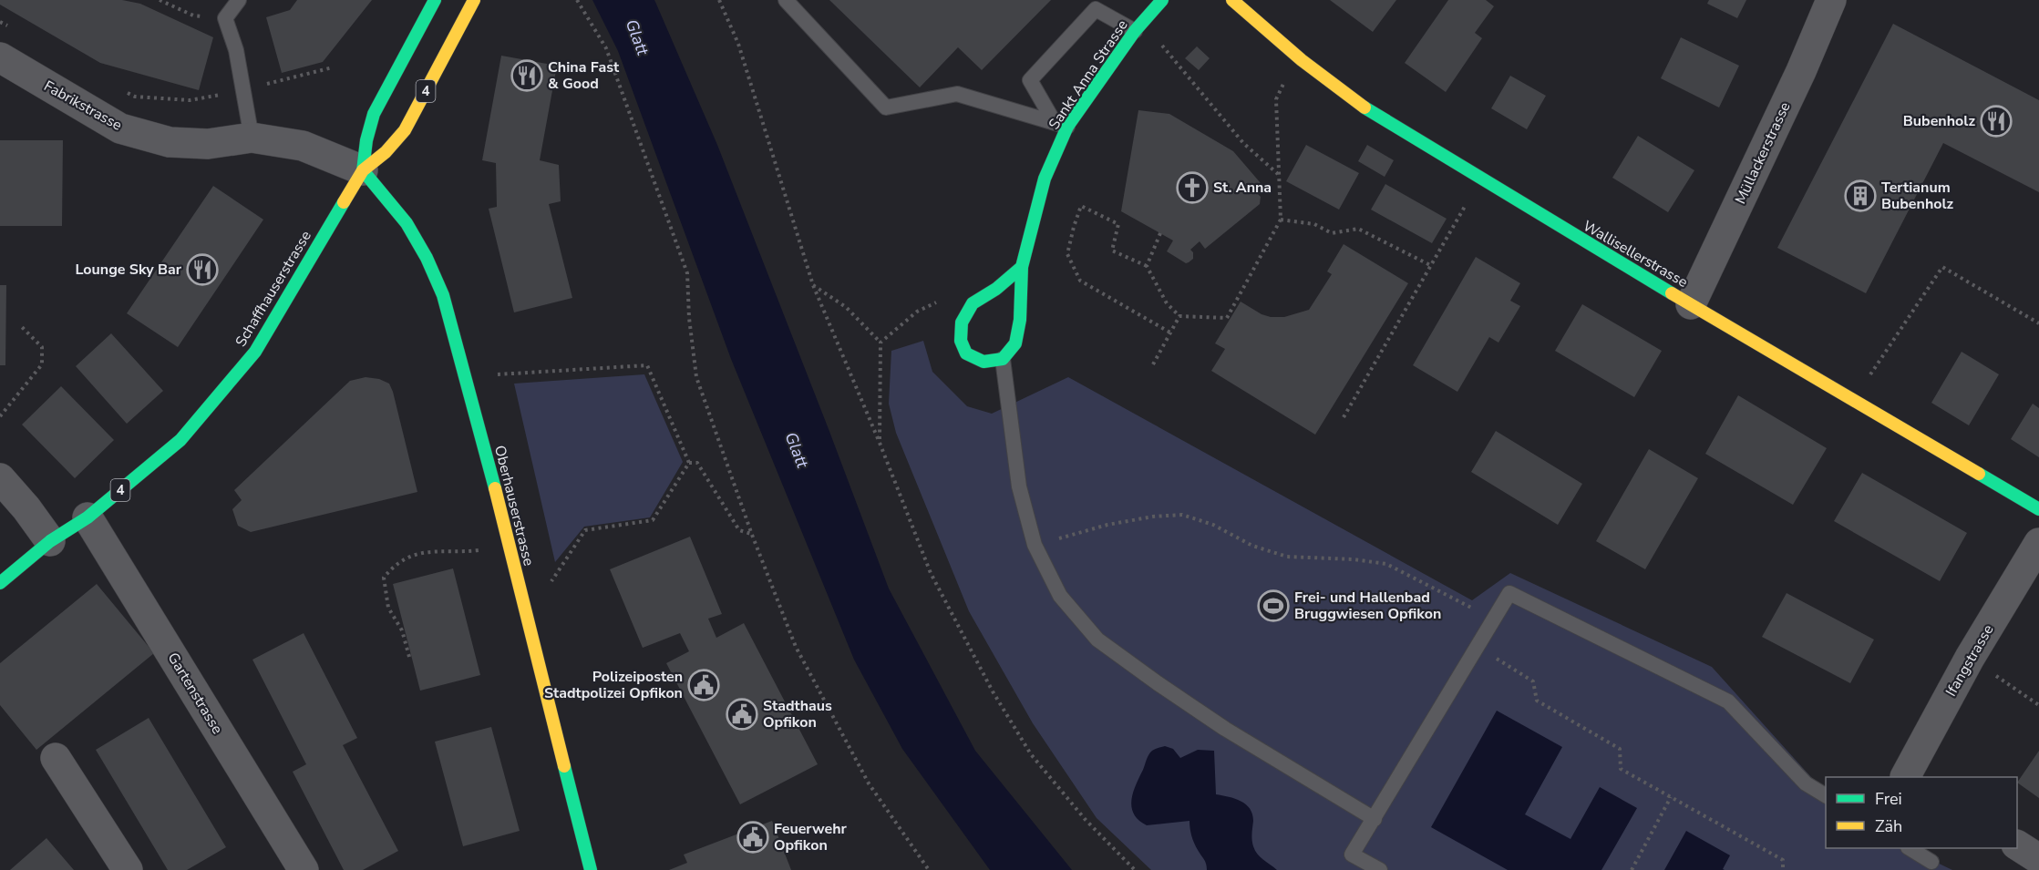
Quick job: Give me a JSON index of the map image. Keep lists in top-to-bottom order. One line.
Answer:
{"streets":{"main road":["Sankt Anna Strasse","4","Wallisellerstrasse","Schaffhauserstrasse","Oberhauserstrasse"],"street":["Fabrikstrasse","Müllackerstrasse","Ifangstrasse","Gartenstrasse"]},"crossings":[["Fabrikstrasse","Schaffhauserstrasse"],["Fabrikstrasse","Oberhauserstrasse"],["Müllackerstrasse","Wallisellerstrasse"],["Schaffhauserstrasse","Oberhauserstrasse"],["Schaffhauserstrasse","Gartenstrasse"]],"water":["Glatt"],"places":{"restaurant":["China Fast & Good","Bubenholz","Lounge Sky Bar"],"church":["St. Anna"],"building":["Tertianum Bubenholz"],"sports":["Frei- und Hallenbad Bruggwiesen Opfikon"],"public building":["Polizeiposten Stadtpolizei Opfikon","Stadthaus Opfikon","Feuerwehr Opfikon"]},"legend":["Frei","Zäh"]}
